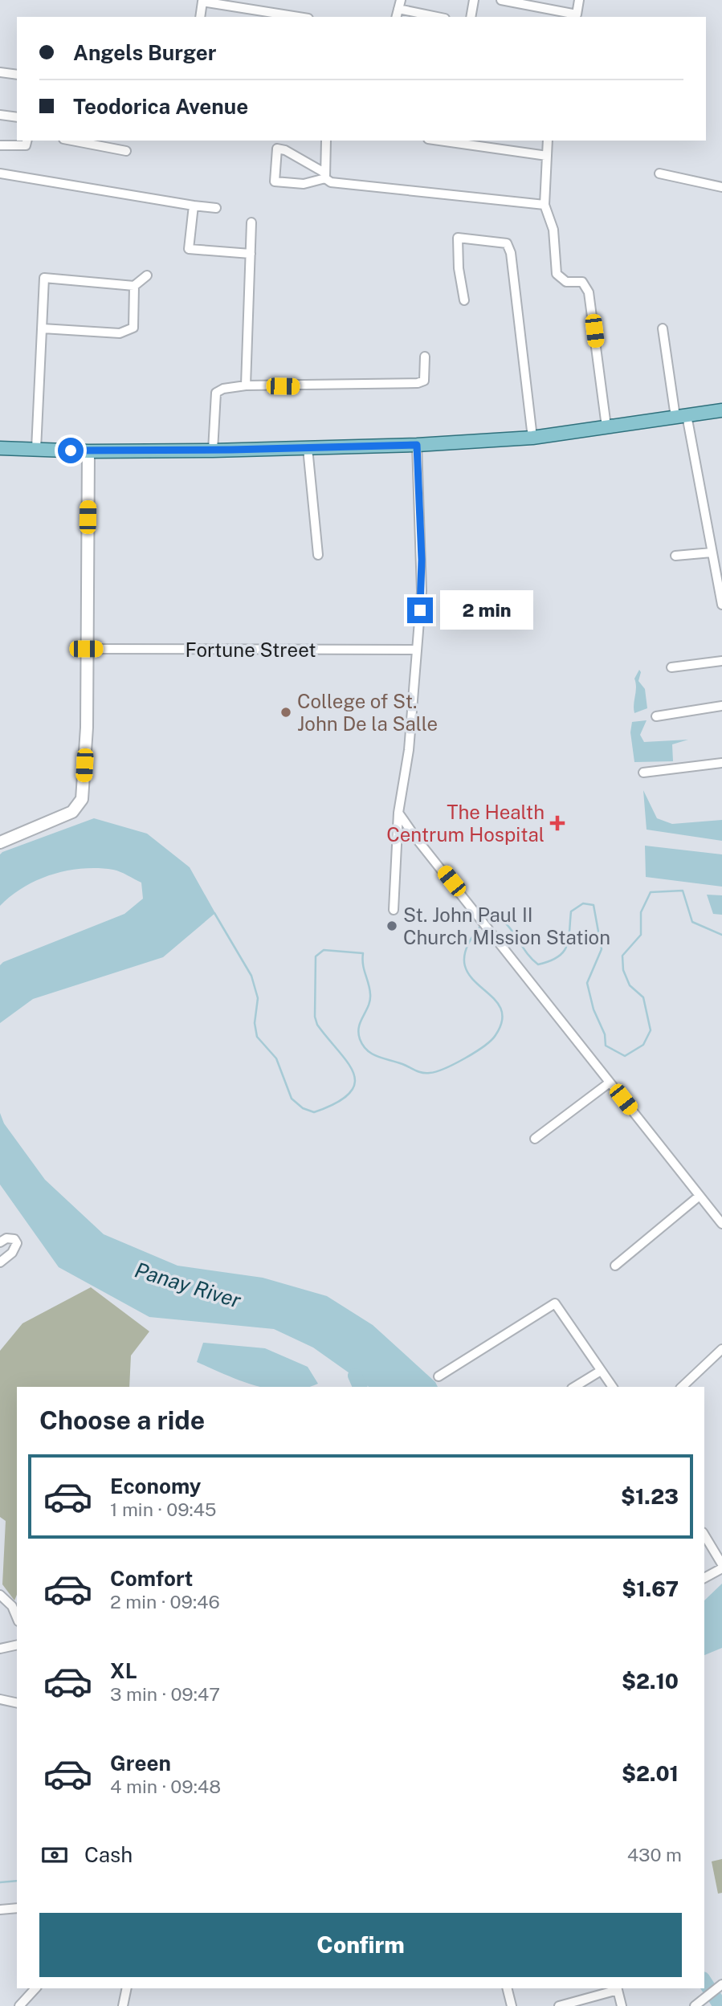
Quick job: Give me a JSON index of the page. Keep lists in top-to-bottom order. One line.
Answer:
{"streets":{"street":["Fortune Street"]},"water":["Panay River"],"places":{"other":["College of St. John De la Salle","St. John Paul II Church MIssion Station"],"health":["The Health Centrum Hospital"]},"page":{"banner":["Angels Burger","Teodorica Avenue"],"bubble":"2 min","heading":"Choose a ride","list":[{"name":"Economy","note":"1 min · 09:45","value":"$1.23"},{"name":"Comfort","note":"2 min · 09:46","value":"$1.67"},{"name":"XL","note":"3 min · 09:47","value":"$2.10"},{"name":"Green","note":"4 min · 09:48","value":"$2.01"}],"pay":["Cash","430 m"],"buttons":"Confirm"}}
